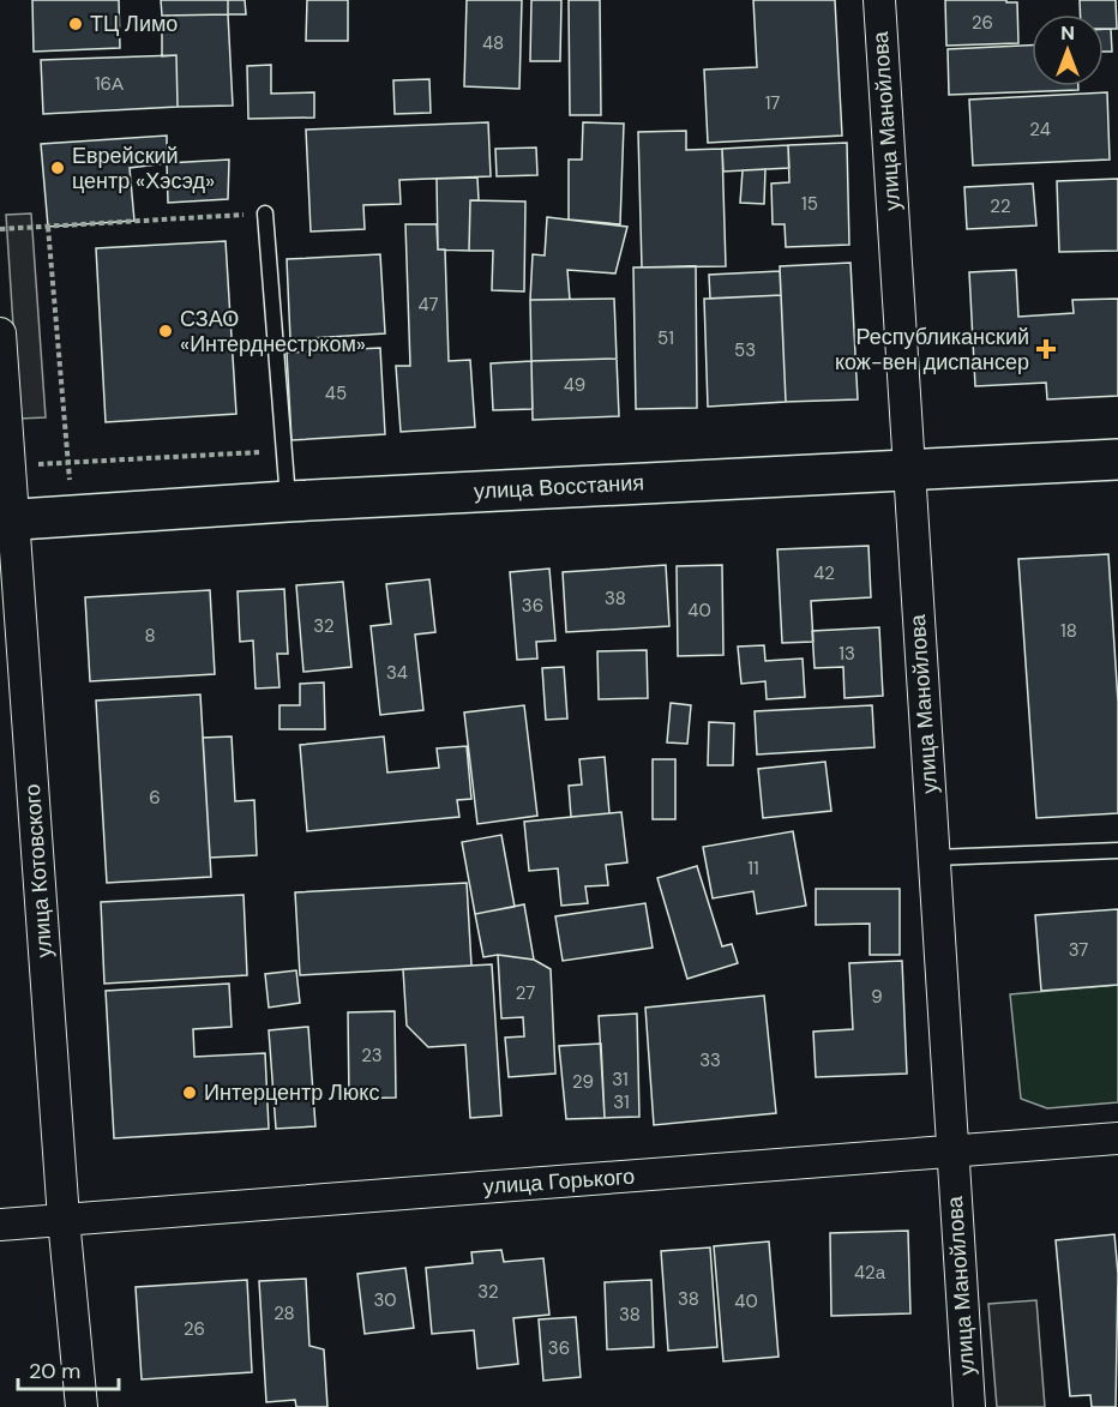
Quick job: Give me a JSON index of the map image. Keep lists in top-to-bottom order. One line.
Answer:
{"streets":{"street":["улица Манойлова","улица Восстания","улица Котовского","улица Горького"]},"crossings":[["улица Манойлова","улица Восстания"],["улица Манойлова","улица Горького"],["улица Восстания","улица Котовского"],["улица Котовского","улица Горького"]],"places":{"other":["ТЦ Лимо","Еврейский центр «Хэсэд»","СЗАО «Интерднестрком»","Интерцентр Люкс"],"health":["Республиканский кож-вен диспансер"]},"house_numbers":["26","48","16А","17","24","15","22","47","51","53","49","45","42","38","36","40","32","18","8","13","34","6","11","37","27","9","23","33","31","29","31","42а","32","38","30","40","28","38","26","36"],"scale_bar":"20 m","north":"top"}
